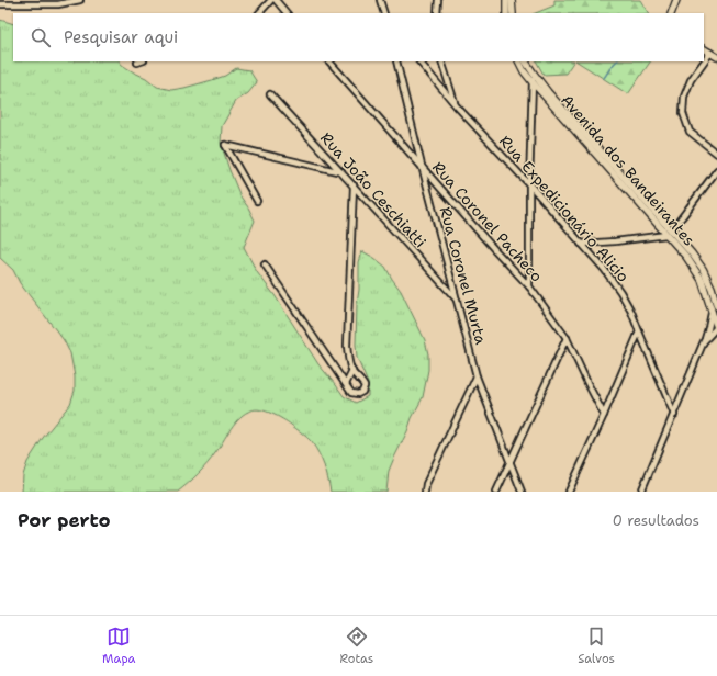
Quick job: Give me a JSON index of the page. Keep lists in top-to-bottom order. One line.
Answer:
{"streets":{"street":["Avenida dos Bandeirantes","Rua João Ceschiatti","Rua Expedicionário Alicio","Rua Coronel Pacheco","Rua Coronel Murta"]},"crossings":[["Rua João Ceschiatti","Rua Coronel Murta"],["Rua Coronel Pacheco","Rua Coronel Murta"]],"page":{"search":"Pesquisar aqui","heading":["Por perto","0 resultados"],"nav":["Mapa","Rotas","Salvos"]}}
